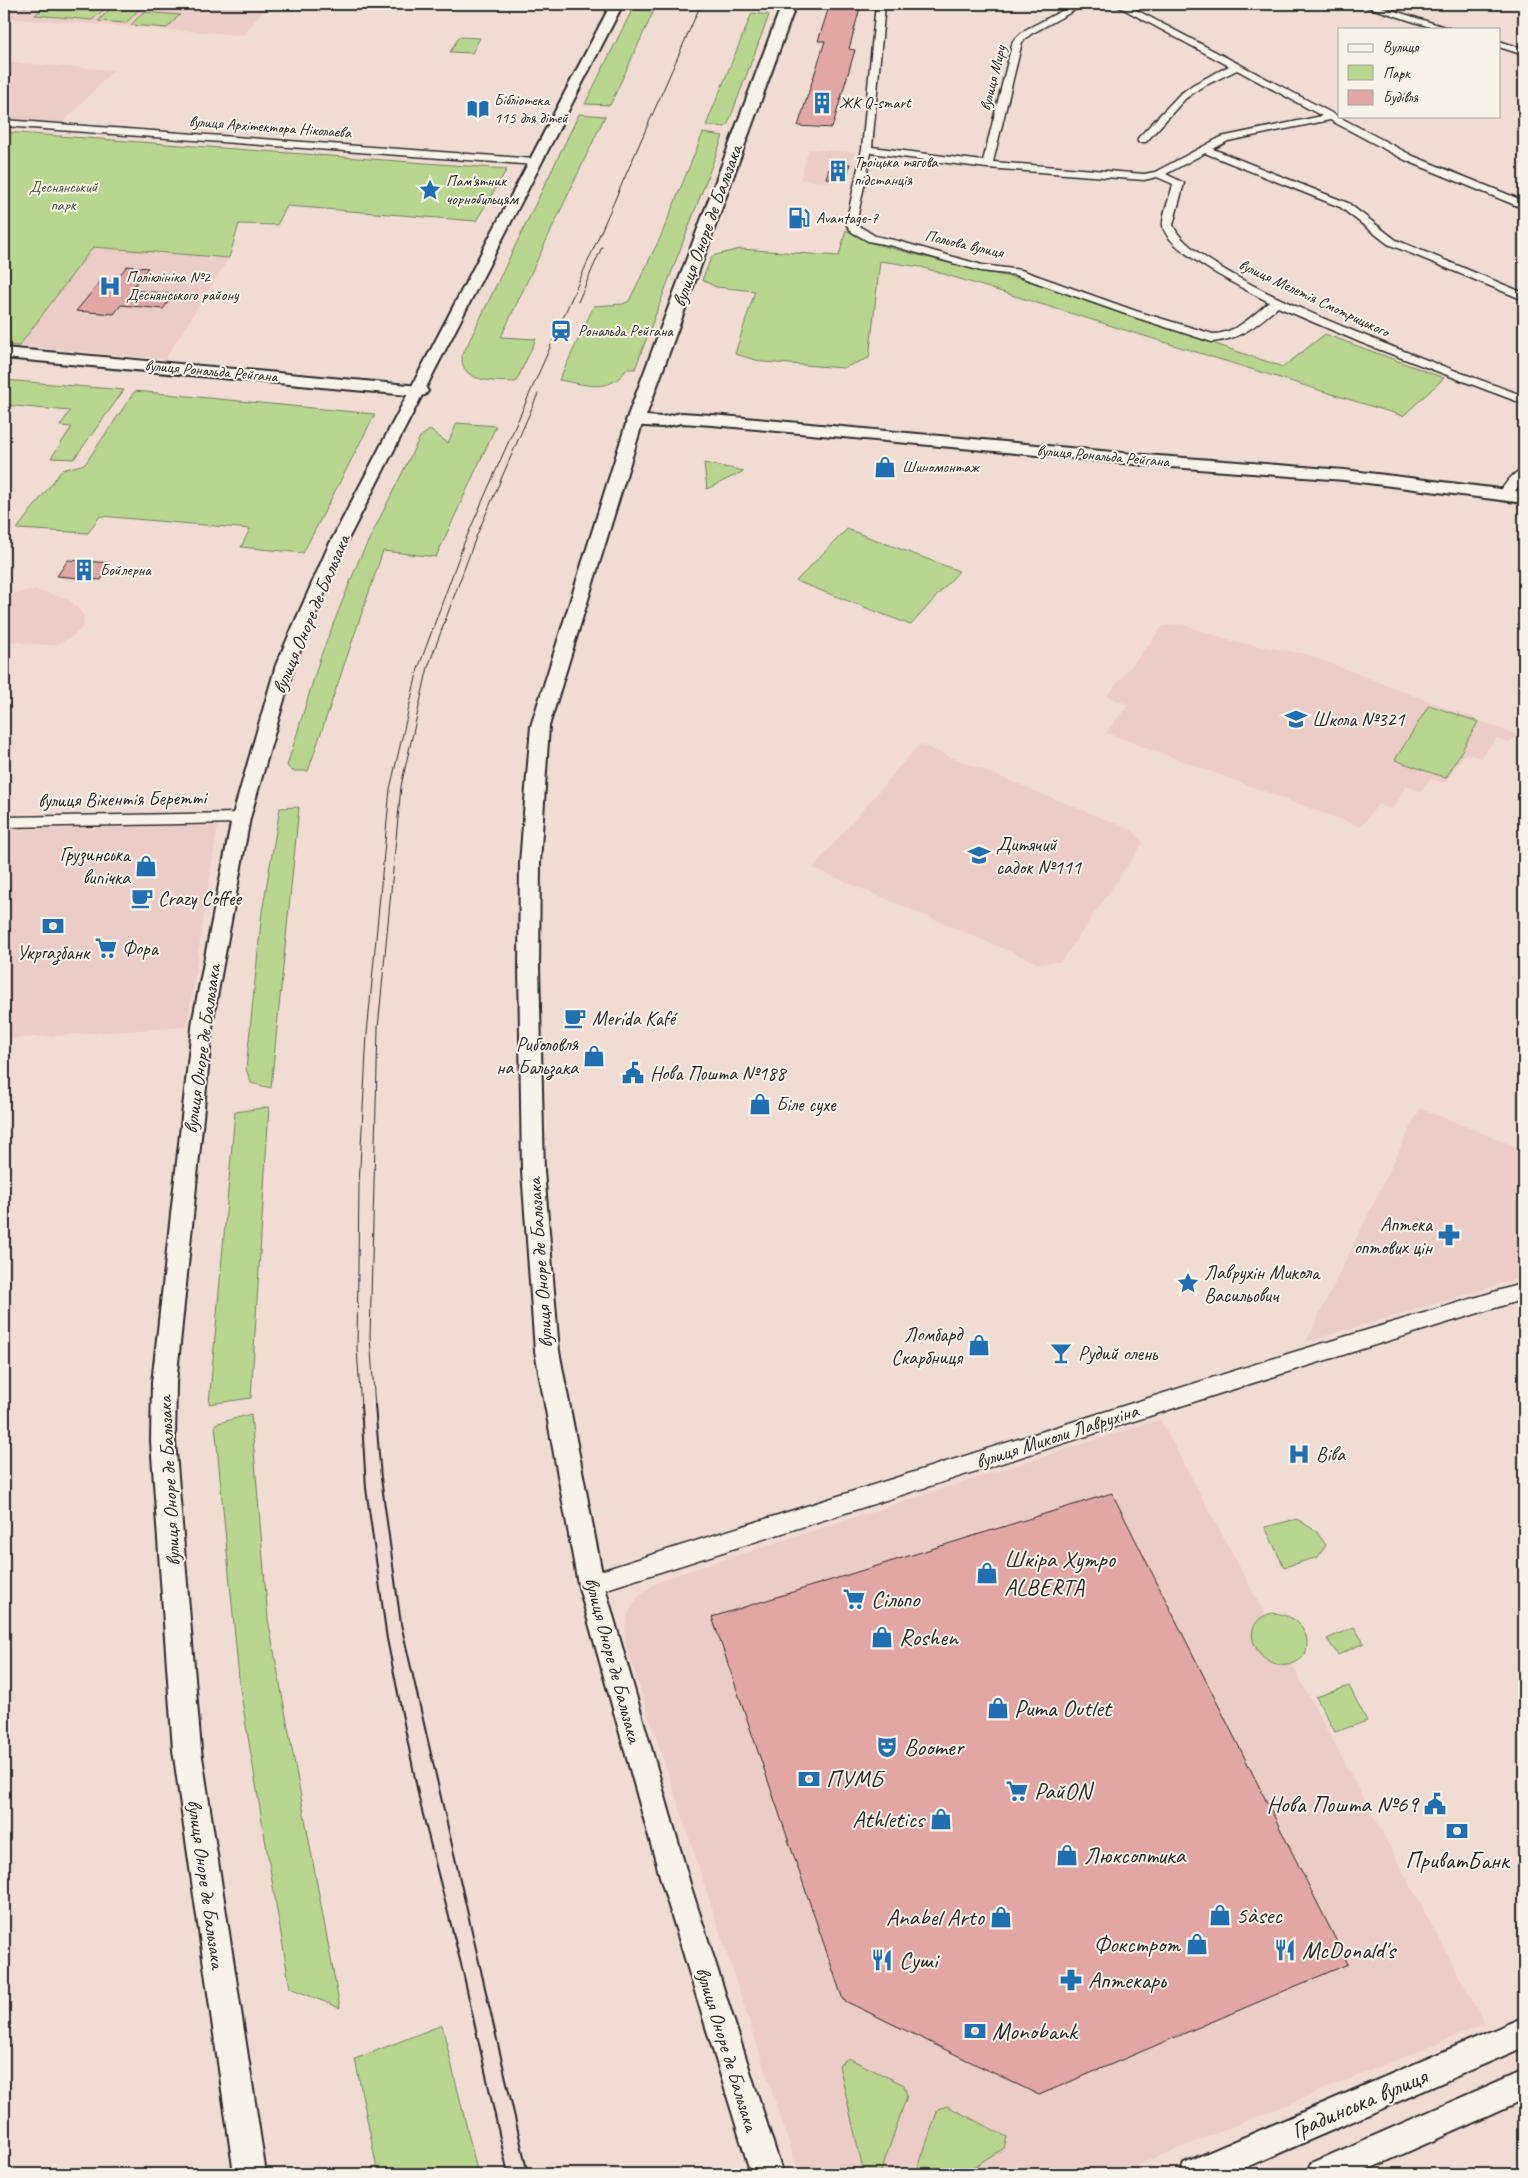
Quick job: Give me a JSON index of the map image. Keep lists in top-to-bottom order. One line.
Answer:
{"streets":{"main road":["вулиця Оноре де Бальзака","вулиця Рональда Рейгана"],"street":["вулиця Миру","вулиця Архітектора Ніколаєва","Польова вулиця","вулиця Мелетія Смотрицького","вулиця Вікентія Беретті","вулиця Миколи Лаврухіна","Градинська вулиця"]},"crossings":[["вулиця Архітектора Ніколаєва","вулиця Оноре де Бальзака"],["вулиця Оноре де Бальзака","вулиця Рональда Рейгана"],["вулиця Оноре де Бальзака","вулиця Вікентія Беретті"],["вулиця Оноре де Бальзака","вулиця Миколи Лаврухіна"],["Польова вулиця","вулиця Мелетія Смотрицького"]],"parks":["Деснянський парк"],"places":{"building":["ЖК Q-smart","Троiцька тягова пiдстанцiя","Бойлерна"],"library":["Бібліотека 115 для дітей"],"place":["Пам'ятник чорнобильцям","Лаврухін Микола Васильович"],"fuel station":["Avantage-7"],"hospital":["Поліклініка №2 Деснянського району","Віва"],"station":["Рональда Рейгана"],"shop":["Шиномонтаж","Грузинська випічка","Риболовля на Бальзака","Біле сухе","Ломбард Скарбниця","Шкіра Хутро ALBERTA","Roshen","Puma Outlet","Athletics","Люксоптика","5àsec","Anabel Arto","Фокстрот"],"school or university":["Школа №321","Дитячий садок №111"],"cafe":["Crazy Coffee","Merída Kafé"],"bank":["Укргазбанк","ПУМБ","ПриватБанк","Monobank"],"supermarket":["Фора","Сільпо","РайON"],"public building":["Нова Пошта №188","Нова Пошта №69"],"pharmacy":["Аптека оптових цін","Аптекарь"],"bar":["Рудий олень"],"theatre":["Boomer"],"restaurant":["McDonald's","Суші"]},"legend":["Вулиця","Парк","Будівля"]}
